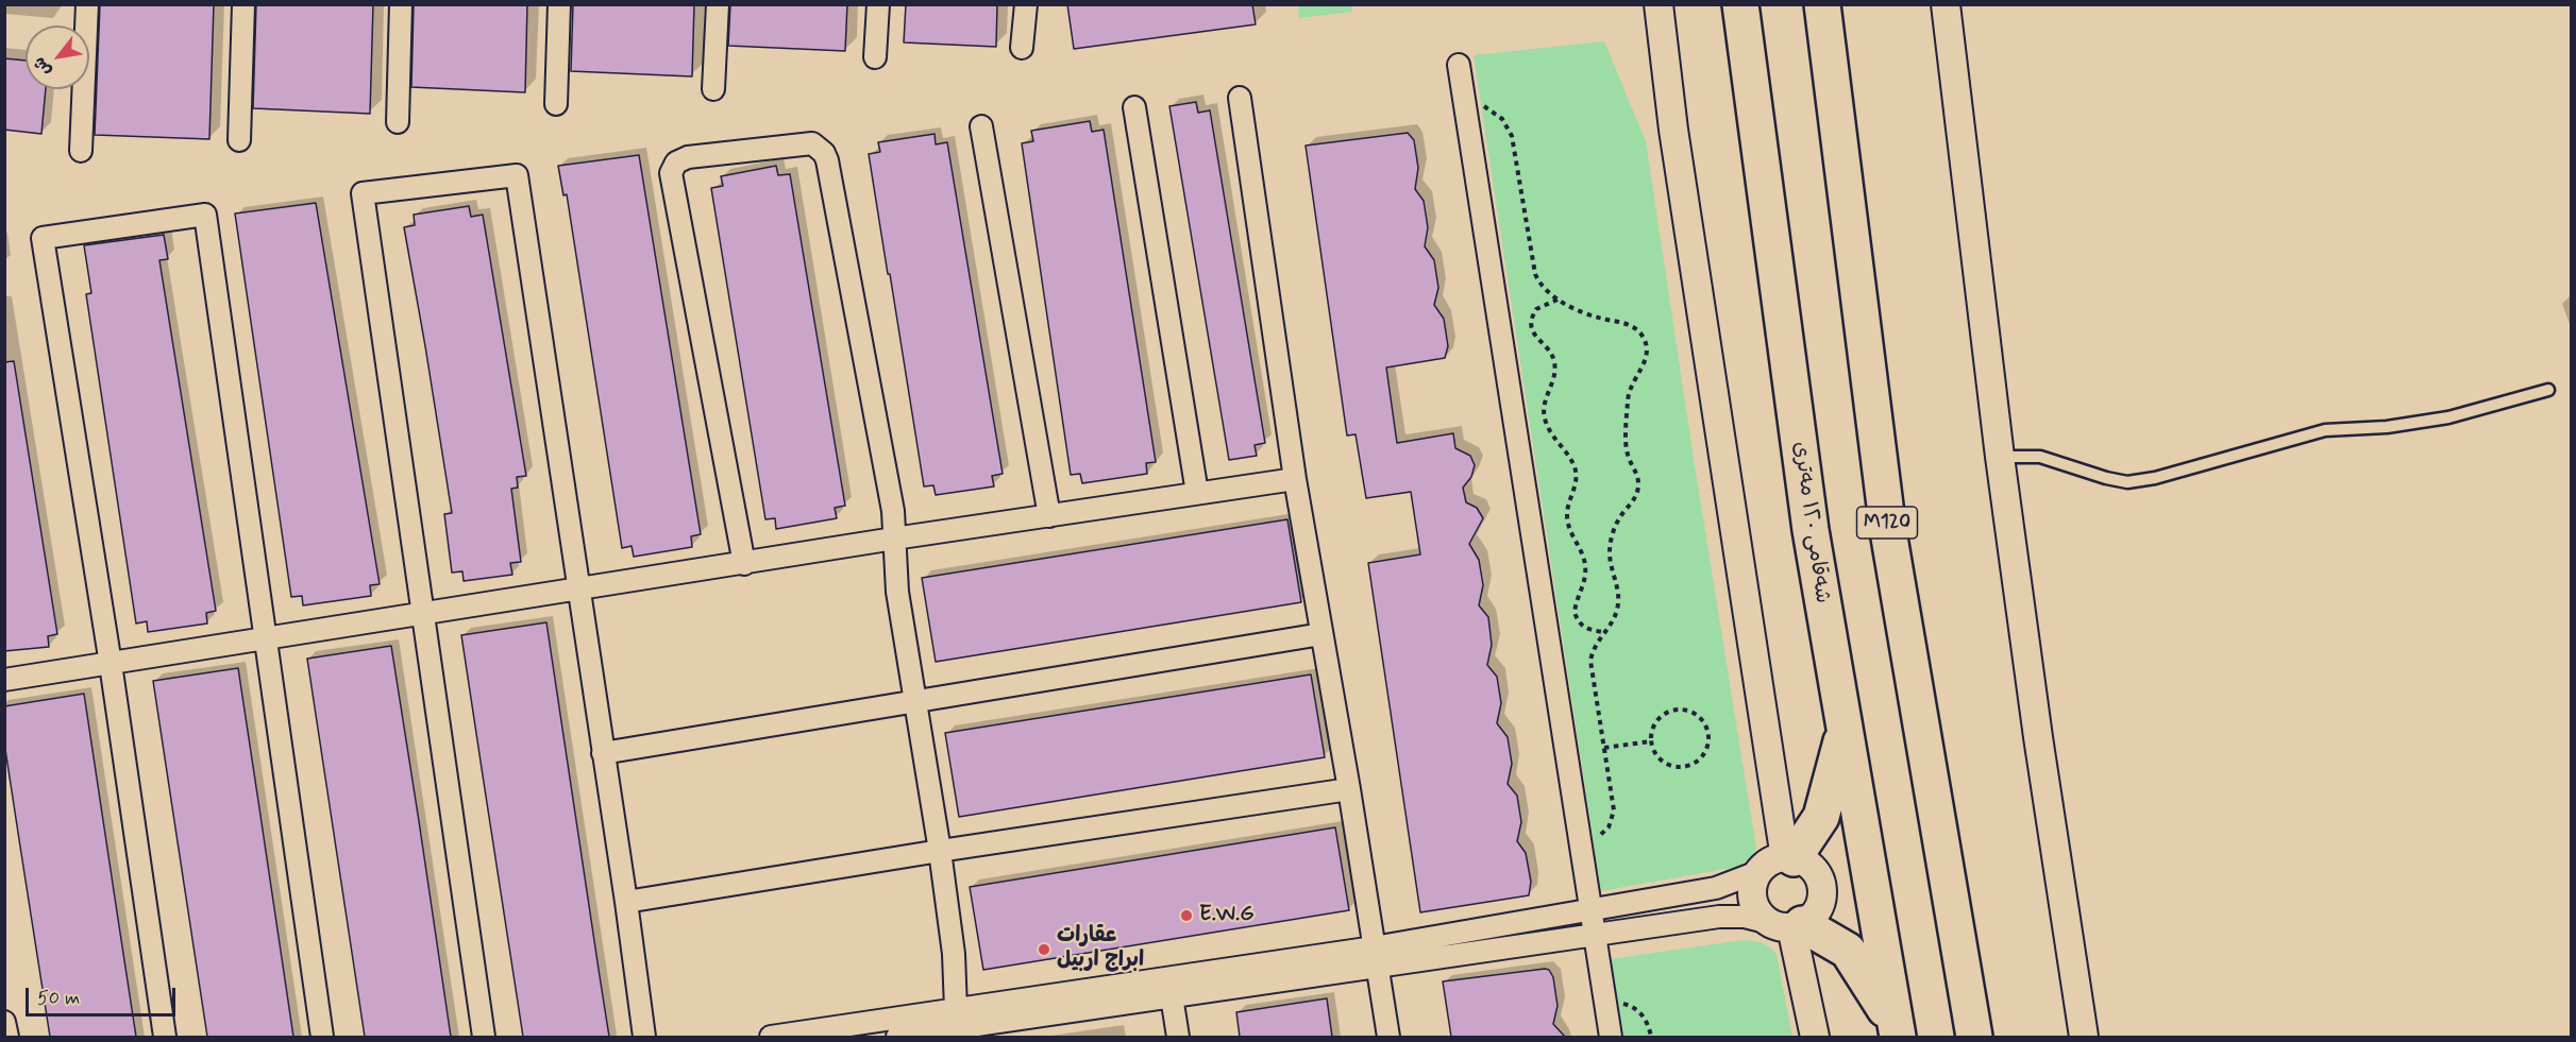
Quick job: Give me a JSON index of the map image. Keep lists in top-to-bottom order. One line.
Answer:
{"streets":{"highway":["شەقامی ١٢٠ مەتری","M120"]},"places":["E.W.G","عقارات ابراج اربیل"],"scale_bar":"50 m","north":"bottom left"}
